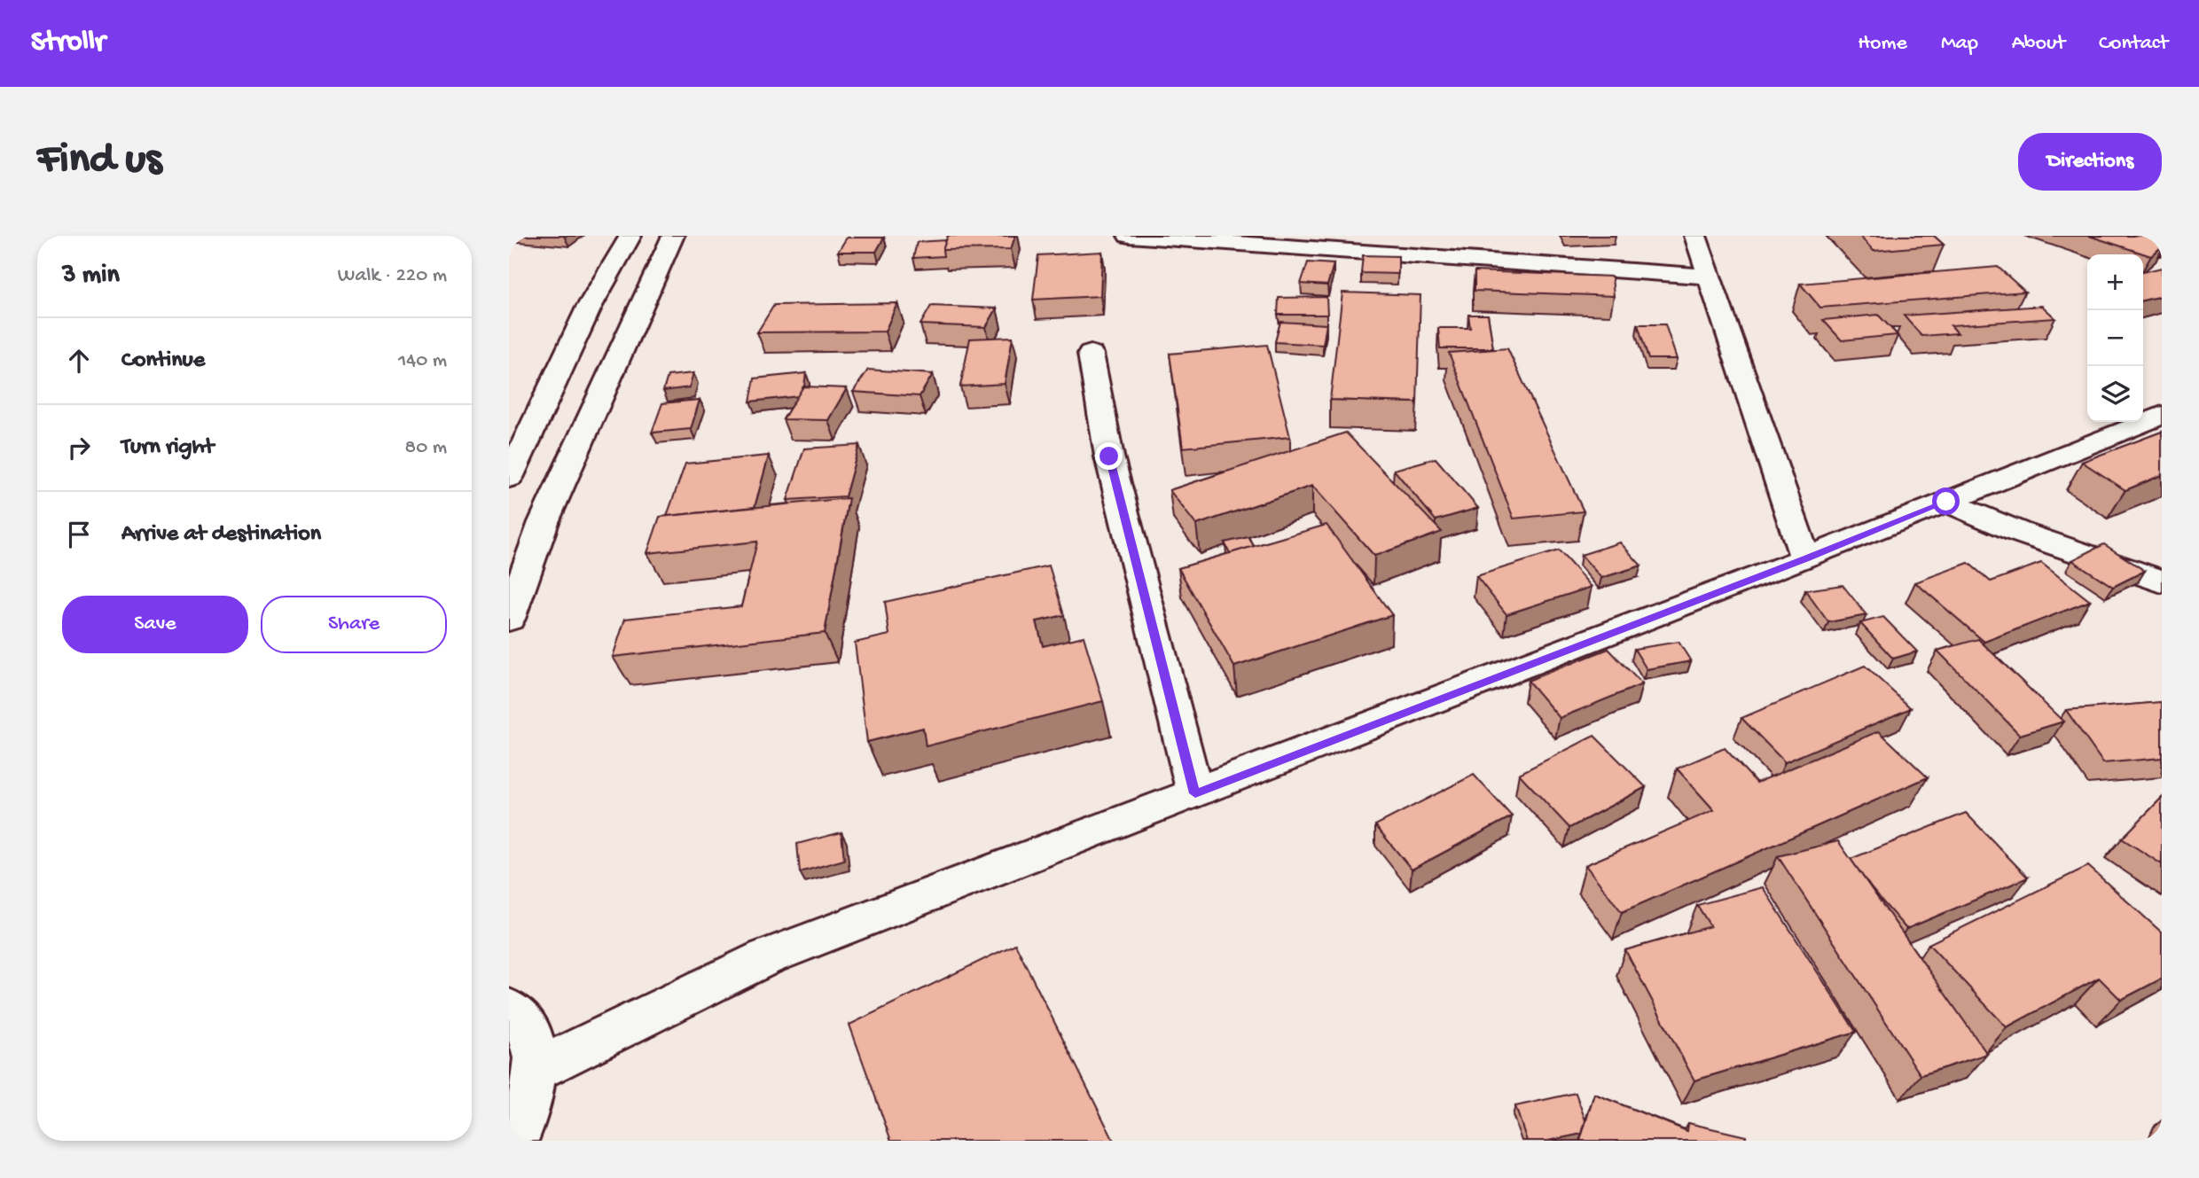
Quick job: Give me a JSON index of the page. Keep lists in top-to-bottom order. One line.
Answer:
{"page":{"header":"Strollr","nav":["Home","Map","About","Contact"],"buttons":["Directions",["Save","Share"]],"title":"Find us","heading":["3 min","Walk · 220 m"],"map_buttons":["+","−"],"list":[["Continue","140 m"],["Turn right","80 m"],"Arrive at destination"]}}
